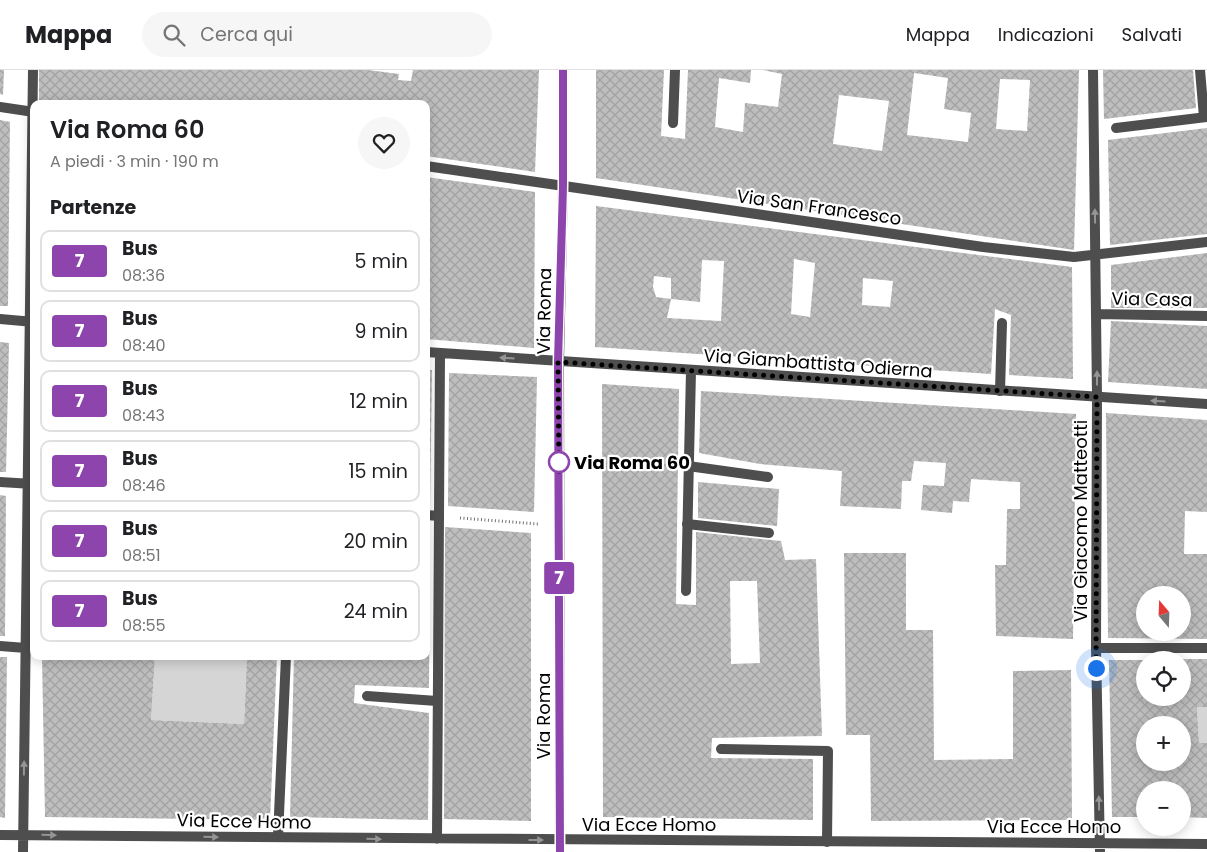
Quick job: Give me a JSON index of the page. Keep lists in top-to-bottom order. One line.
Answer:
{"streets":{"street":["Via San Francesco","Via Casa","Via Roma","Via Giambattista Odierna","Via Giacomo Matteotti","Via Ecce Homo"]},"crossings":[["Via San Francesco","Via Roma"],["Via San Francesco","Via Giacomo Matteotti"],["Via Casa","Via Giacomo Matteotti"],["Via Roma","Via Giambattista Odierna"],["Via Roma","Via Ecce Homo"],["Via Giambattista Odierna","Via Giacomo Matteotti"],["Via Giacomo Matteotti","Via Ecce Homo"]],"one_way":["Via Giacomo Matteotti","Via Ecce Homo"],"places":["Via Roma 60"],"lines":["bus line 7"],"north":"top","page":{"header":"Mappa","search":"Cerca qui","nav":["Mappa","Indicazioni","Salvati"],"on_map":"7","heading":[["Via Roma 60","A piedi · 3 min · 190 m"],"Partenze"],"list":[{"mark":"7","name":"Bus","note":"08:36","value":"5 min"},{"mark":"7","name":"Bus","note":"08:40","value":"9 min"},{"mark":"7","name":"Bus","note":"08:43","value":"12 min"},{"mark":"7","name":"Bus","note":"08:46","value":"15 min"},{"mark":"7","name":"Bus","note":"08:51","value":"20 min"},{"mark":"7","name":"Bus","note":"08:55","value":"24 min"}],"map_buttons":["+","−"]}}
